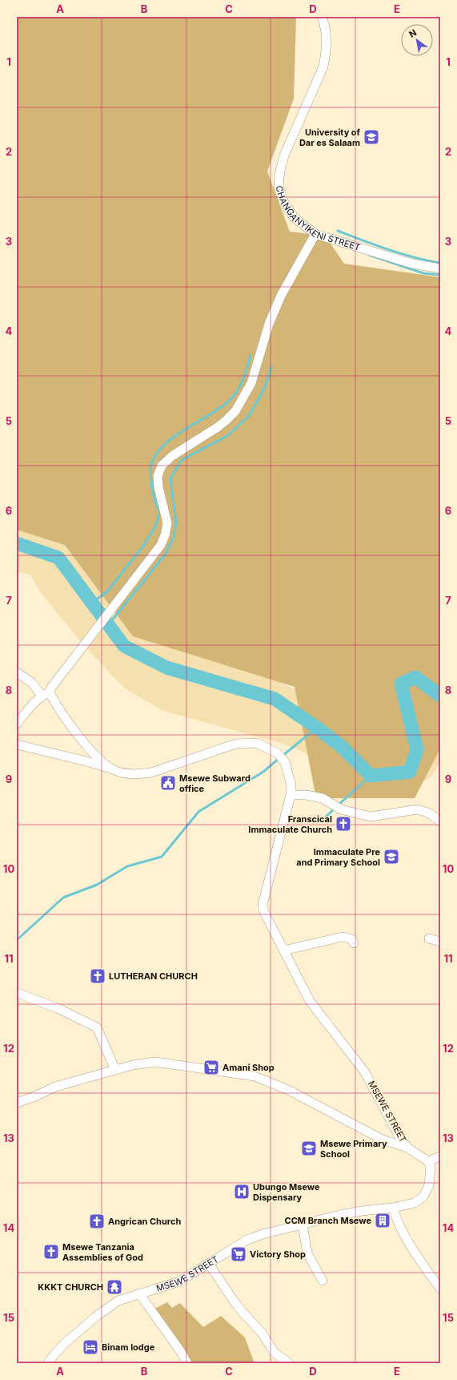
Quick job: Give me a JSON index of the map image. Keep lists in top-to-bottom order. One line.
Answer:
{"streets":{"street":["CHANGANYIKENI STREET","MSEWE STREET"]},"places":{"school or university":["University of Dar es Salaam","Immaculate Pre and Primary School","Msewe Primary School"],"public building":["Msewe Subward office"],"church":["Franscical Immaculate Church","LUTHERAN CHURCH","Angrican Church","Msewe Tanzania Assemblies of God"],"supermarket":["Amani Shop","Victory Shop"],"hospital":["Ubungo Msewe Dispensary"],"building":["CCM Branch Msewe"],"temple":["KKKT CHURCH"],"hotel":["Binam lodge"]},"north":"top left","grid":{"columns":["A","B","C","D","E"],"rows":["1","2","3","4","5","6","7","8","9","10","11","12","13","14","15"]}}
